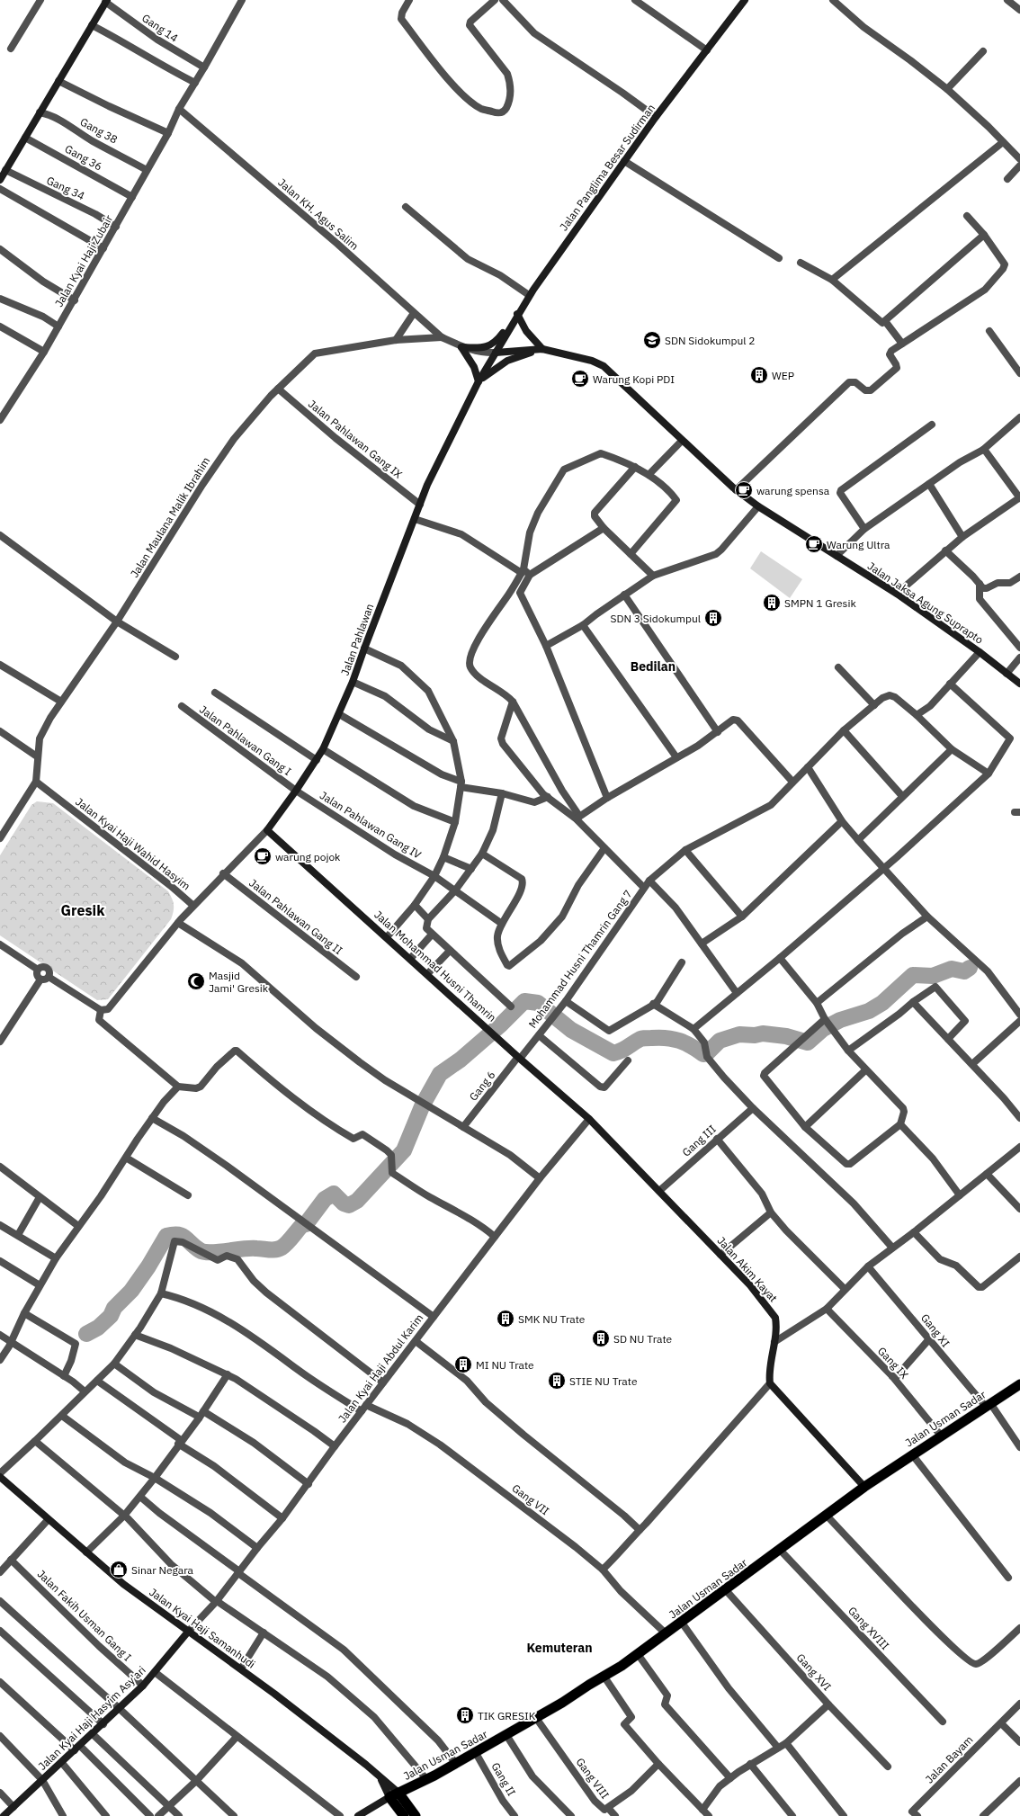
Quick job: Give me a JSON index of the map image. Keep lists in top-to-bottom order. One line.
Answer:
{"streets":{"highway":["Jalan Usman Sadar"],"main road":["Jalan Panglima Besar Sudirman","Jalan Jaksa Agung Suprapto","Jalan Pahlawan","Jalan Mohammad Husni Thamrin","Jalan Akim Kayat","Jalan Kyai Haji Samanhudi","Jalan Kyai Haji Hasyim Asy'ari"],"street":["Gang 14","Gang 38","Gang 36","Gang 34","Jalan KH. Agus Salim","Jalan Kyai Haji Zubair","Jalan Pahlawan Gang IX","Jalan Maulana Malik Ibrahim","Jalan Pahlawan Gang I","Jalan Pahlawan Gang IV","Jalan Kyai Haji Wahid Hasyim","Jalan Pahlawan Gang II","Mohammad Husni Thamrin Gang 7","Gang 6","Gang III","Gang XI","Gang IX","Jalan Kyai Haji Abdul Karim","Gang VII","Jalan Fakih Usman Gang I","Gang XVIII","Gang XVI","Jalan Bayam","Gang VIII","Gang II"]},"crossings":[["Gang 14","Jalan Kyai Haji Zubair"],["Gang 38","Jalan Kyai Haji Zubair"],["Gang 36","Jalan Kyai Haji Zubair"],["Jalan Panglima Besar Sudirman","Jalan KH. Agus Salim"],["Jalan Panglima Besar Sudirman","Jalan Jaksa Agung Suprapto"],["Jalan Panglima Besar Sudirman","Jalan Pahlawan"],["Gang 34","Jalan Kyai Haji Zubair"],["Jalan KH. Agus Salim","Jalan Kyai Haji Zubair"],["Jalan KH. Agus Salim","Jalan Maulana Malik Ibrahim"],["Jalan KH. Agus Salim","Jalan Jaksa Agung Suprapto"],["Jalan KH. Agus Salim","Jalan Pahlawan"],["Jalan Pahlawan Gang IX","Jalan Maulana Malik Ibrahim"],["Jalan Pahlawan Gang IX","Jalan Pahlawan"],["Jalan Maulana Malik Ibrahim","Jalan Kyai Haji Wahid Hasyim"],["Jalan Jaksa Agung Suprapto","Jalan Pahlawan"],["Jalan Pahlawan","Jalan Pahlawan Gang I"],["Jalan Pahlawan","Jalan Pahlawan Gang IV"],["Jalan Pahlawan","Jalan Kyai Haji Wahid Hasyim"],["Jalan Pahlawan","Jalan Pahlawan Gang II"],["Jalan Pahlawan","Jalan Mohammad Husni Thamrin"],["Jalan Pahlawan Gang I","Jalan Pahlawan Gang IV"],["Mohammad Husni Thamrin Gang 7","Jalan Mohammad Husni Thamrin"],["Mohammad Husni Thamrin Gang 7","Gang 6"],["Jalan Mohammad Husni Thamrin","Gang 6"],["Jalan Mohammad Husni Thamrin","Jalan Akim Kayat"],["Jalan Mohammad Husni Thamrin","Jalan Kyai Haji Abdul Karim"],["Gang III","Jalan Akim Kayat"],["Jalan Akim Kayat","Jalan Kyai Haji Abdul Karim"],["Gang XI","Jalan Usman Sadar"],["Gang IX","Jalan Usman Sadar"],["Jalan Kyai Haji Abdul Karim","Gang VII"],["Jalan Kyai Haji Abdul Karim","Jalan Kyai Haji Samanhudi"],["Jalan Kyai Haji Abdul Karim","Jalan Kyai Haji Hasyim Asy'ari"],["Jalan Usman Sadar","Gang VII"],["Jalan Usman Sadar","Jalan Kyai Haji Samanhudi"],["Jalan Usman Sadar","Gang XVIII"],["Jalan Usman Sadar","Gang XVI"],["Jalan Usman Sadar","Gang VIII"],["Jalan Usman Sadar","Gang II"],["Jalan Fakih Usman Gang I","Jalan Kyai Haji Hasyim Asy'ari"],["Jalan Kyai Haji Samanhudi","Jalan Kyai Haji Hasyim Asy'ari"]],"districts":["Bedilan","Gresik","Kemuteran"],"places":{"school or university":["SDN Sidokumpul 2"],"building":["WEP","SMPN 1 Gresik","SDN 3 Sidokumpul","SMK NU Trate","SD NU Trate","MI NU Trate","STIE NU Trate","TIK GRESIK"],"cafe":["Warung Kopi PDI","warung spensa","Warung Ultra","warung pojok"],"mosque":["Masjid Jami' Gresik"],"shop":["Sinar Negara"]}}
